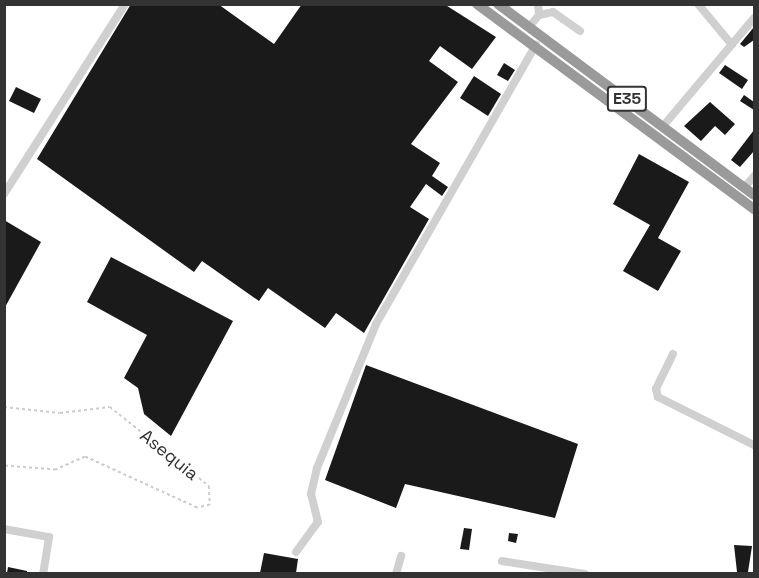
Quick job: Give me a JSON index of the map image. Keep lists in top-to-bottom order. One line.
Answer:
{"streets":{"highway":["E35"],"path":["Asequia"]}}
